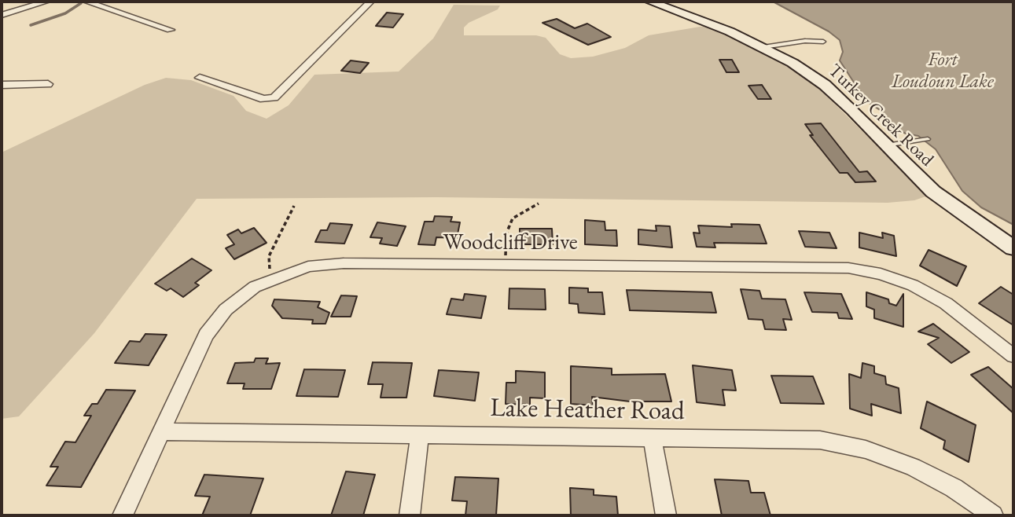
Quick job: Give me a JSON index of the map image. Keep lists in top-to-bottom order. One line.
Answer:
{"streets":{"street":["Turkey Creek Road","Woodcliff Drive","Lake Heather Road"]},"crossings":[["Woodcliff Drive","Lake Heather Road"]],"water":["Fort Loudoun Lake"]}
